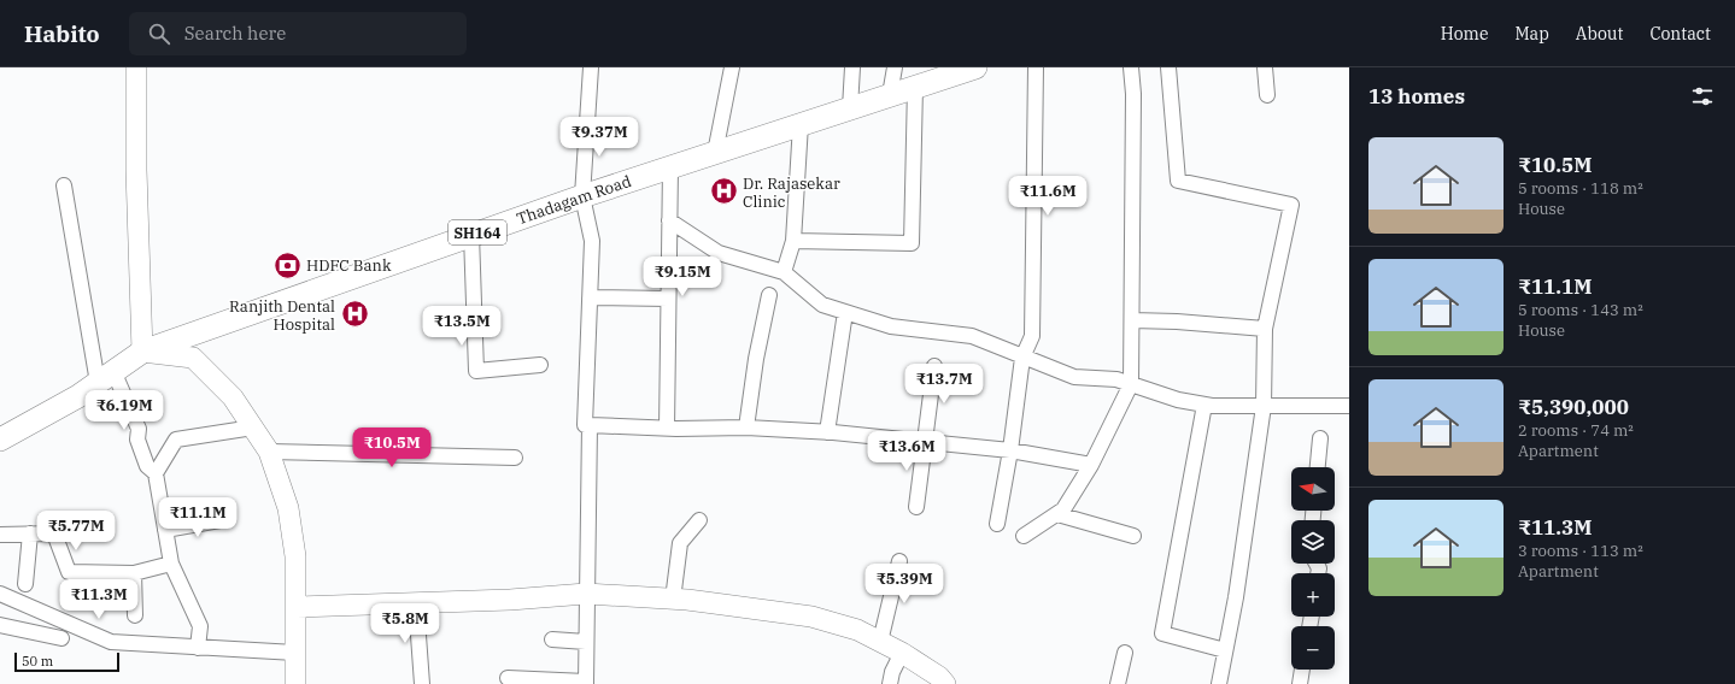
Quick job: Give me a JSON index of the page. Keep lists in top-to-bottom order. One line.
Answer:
{"streets":{"main road":["Thadagam Road","SH164"]},"places":{"hospital":["Dr. Rajasekar Clinic","Ranjith Dental Hospital"],"bank":["HDFC Bank"]},"scale_bar":"50 m","north":"left","page":{"header":"Habito","search":"Search here","nav":["Home","Map","About","Contact"],"heading":"13 homes","price":["₹9.37M","₹11.6M","₹9.15M","₹13.5M","₹13.7M","₹6.19M","₹10.5M","₹13.6M","₹11.1M","₹5.77M","₹5.39M","₹11.3M","₹5.8M"],"list":[{"name":"₹10.5M","note":"5 rooms · 118 m² · House"},{"name":"₹11.1M","note":"5 rooms · 143 m² · House"},{"name":"₹5,390,000","note":"2 rooms · 74 m² · Apartment"},{"name":"₹11.3M","note":"3 rooms · 113 m² · Apartment"}],"map_buttons":["+","−"],"scale":"50 m"}}
